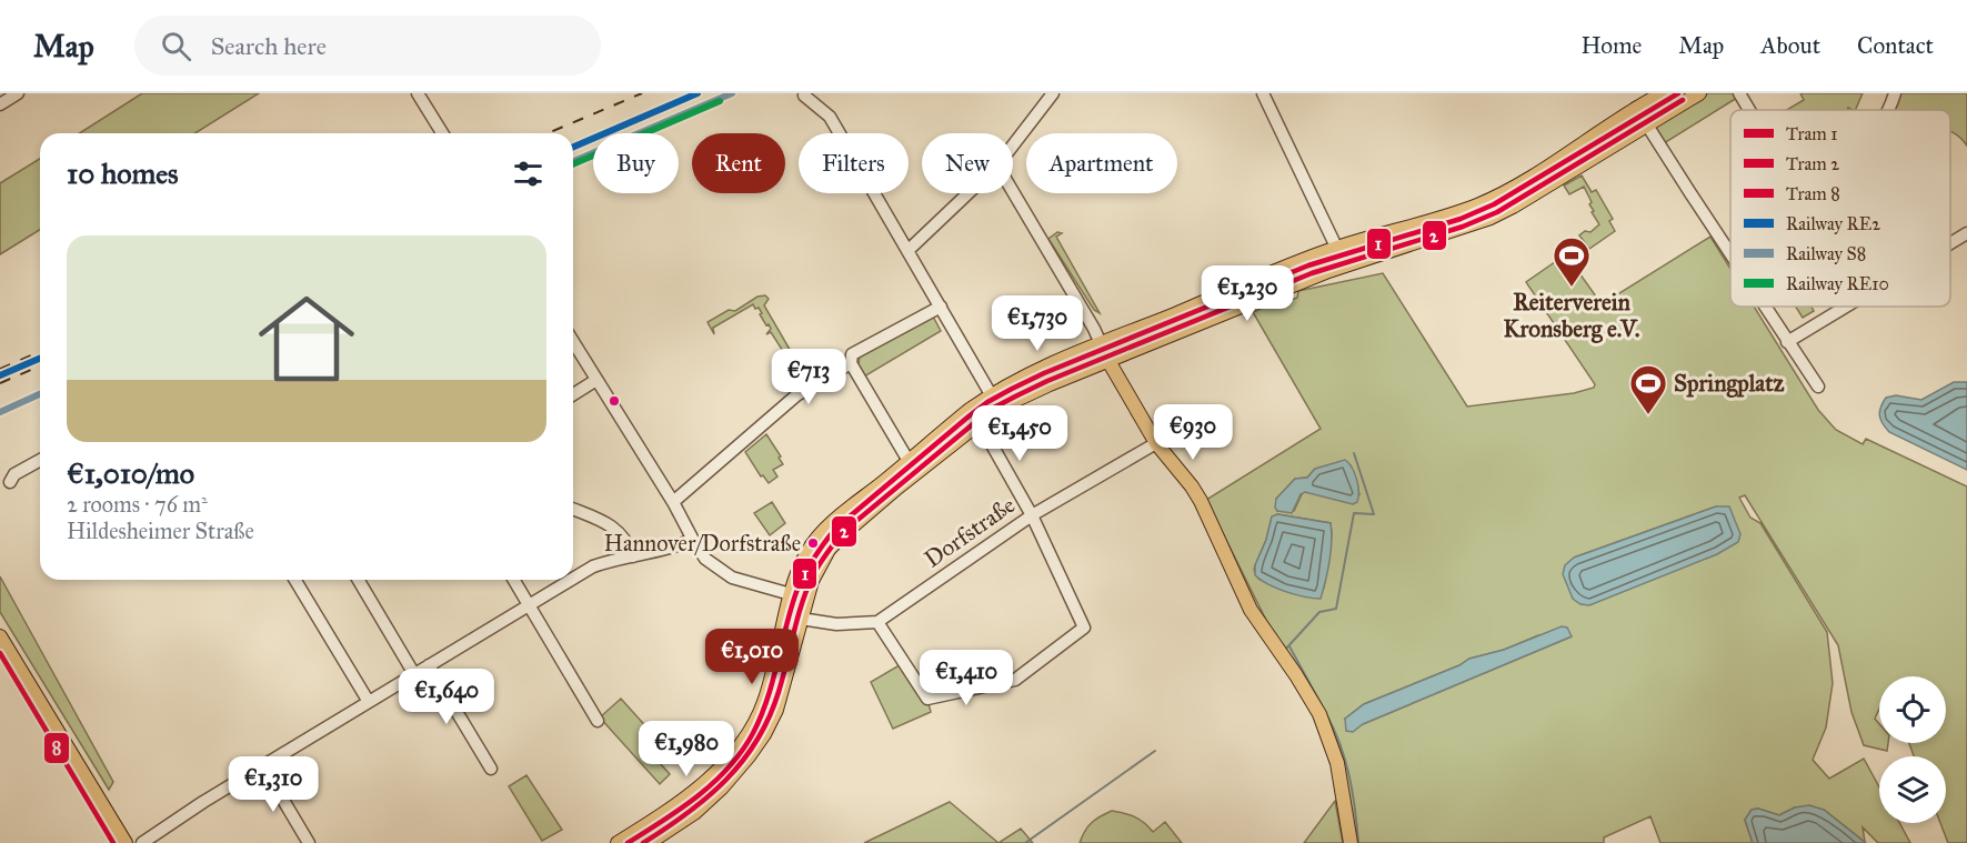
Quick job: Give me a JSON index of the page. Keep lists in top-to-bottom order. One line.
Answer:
{"streets":{"street":["Dorfstraße"]},"places":{"sports":["Reiterverein Kronsberg e.V.","Springplatz"],"other":["Hannover/Dorfstraße"]},"lines":["tram line 1","rail line RE2","rail line S8","tram line 2","rail line RE10","tram line 8"],"legend":["Tram 1","Tram 2","Tram 8","Railway RE2","Railway S8","Railway RE10"],"page":{"header":"Map","search":"Search here","nav":["Home","Map","About","Contact"],"chip":["Buy","Rent","Filters","New","Apartment"],"heading":"10 homes","list":[{"name":"€1,010/mo","note":"2 rooms · 76 m² · Hildesheimer Straße"}],"price":["€1,230","€1,730","€713","€930","€1,450","€1,010","€1,410","€1,640","€1,980","€1,310"]}}
